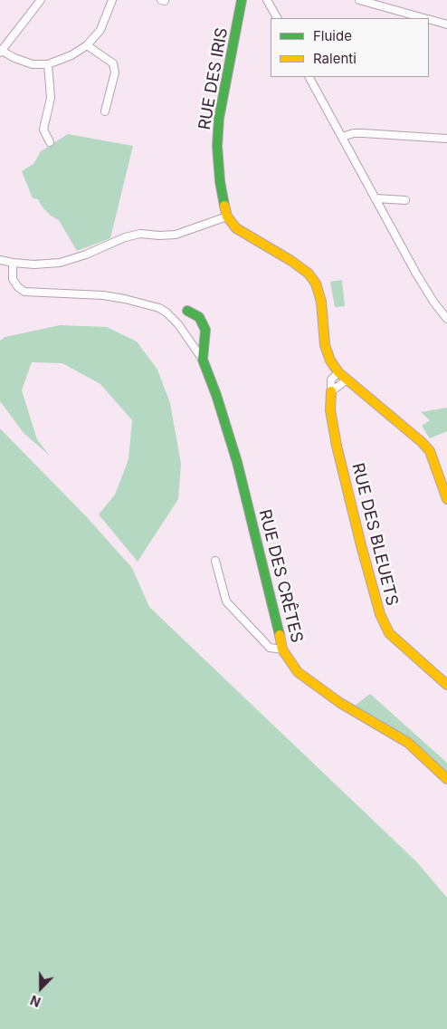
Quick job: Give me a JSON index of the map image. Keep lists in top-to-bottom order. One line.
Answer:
{"streets":{"street":["RUE DES IRIS","RUE DES BLEUETS","RUE DES CRÊTES"]},"legend":["Fluide","Ralenti"],"north":"bottom"}
